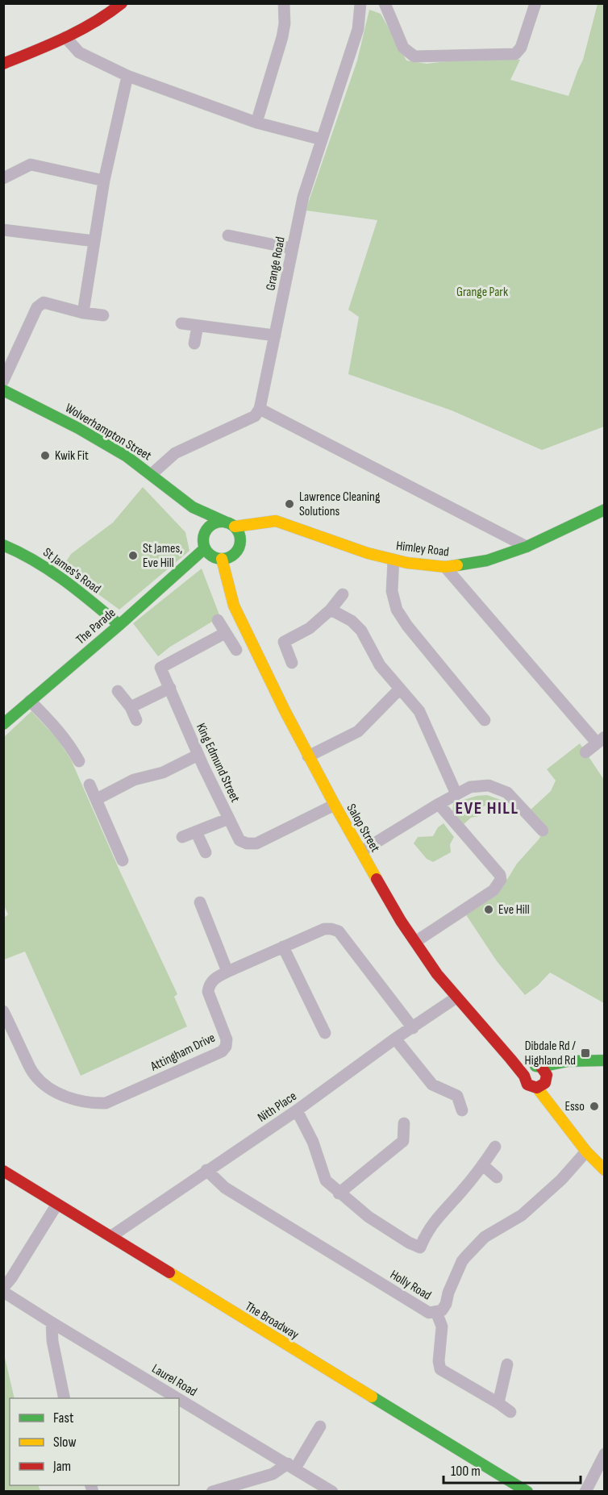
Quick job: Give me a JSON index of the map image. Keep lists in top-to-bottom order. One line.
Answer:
{"streets":{"main road":["Wolverhampton Street","Himley Road","St James's Road","The Parade","Salop Street","The Broadway"],"street":["Grange Road","King Edmund Street","Attingham Drive","Nith Place","Holly Road","Laurel Road"]},"crossings":[["Wolverhampton Street","Himley Road"],["Wolverhampton Street","The Parade"],["Wolverhampton Street","Salop Street"],["Himley Road","The Parade"],["Himley Road","Salop Street"],["St James's Road","The Parade"],["The Parade","Salop Street"],["King Edmund Street","Salop Street"],["Salop Street","Nith Place"],["Attingham Drive","Nith Place"],["Nith Place","Holly Road"],["Nith Place","The Broadway"]],"districts":["EVE HILL"],"parks":["Grange Park"],"places":{"other":["Kwik Fit","Lawrence Cleaning Solutions","St James, Eve Hill","Eve Hill","Esso"],"transit":["Dibdale Rd / Highland Rd"]},"legend":["Fast","Slow","Jam"],"scale_bar":"100 m"}
